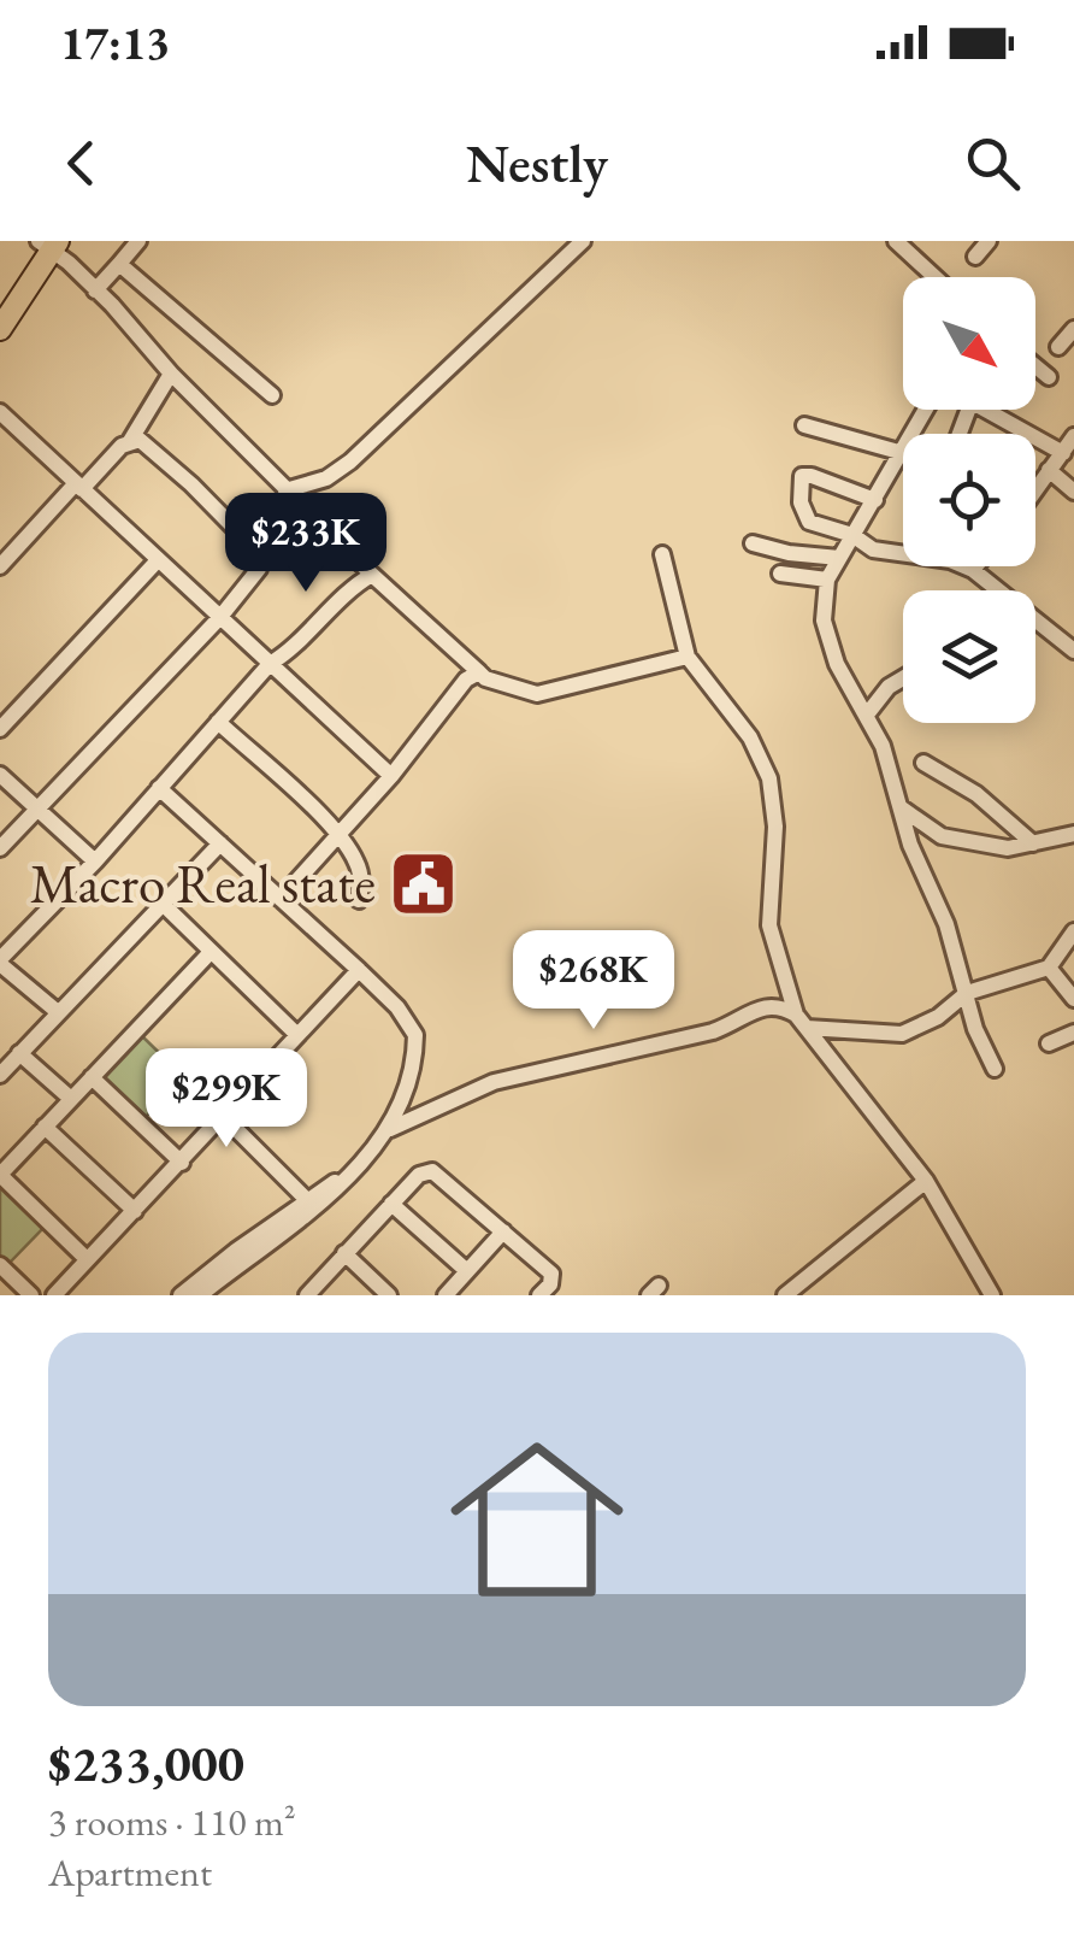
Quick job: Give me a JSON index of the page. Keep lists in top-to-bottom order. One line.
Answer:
{"places":{"public building":["Macro Real state"]},"north":"bottom right","page":{"status":"17:13","header":"Nestly","price":["$233K","$268K","$299K"],"list":[{"name":"$233,000","note":"3 rooms · 110 m² · Apartment"}]}}
